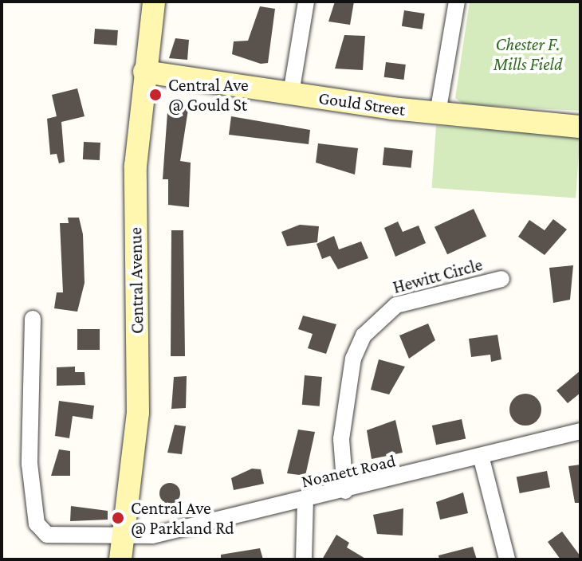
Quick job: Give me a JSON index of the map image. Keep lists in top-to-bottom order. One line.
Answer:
{"streets":{"main road":["Gould Street","Central Avenue"],"street":["Hewitt Circle","Noanett Road"]},"crossings":[["Gould Street","Central Avenue"],["Hewitt Circle","Noanett Road"],["Central Avenue","Noanett Road"]],"parks":["Chester F. Mills Field"],"places":["Central Ave @ Gould St","Central Ave @ Parkland Rd"]}
